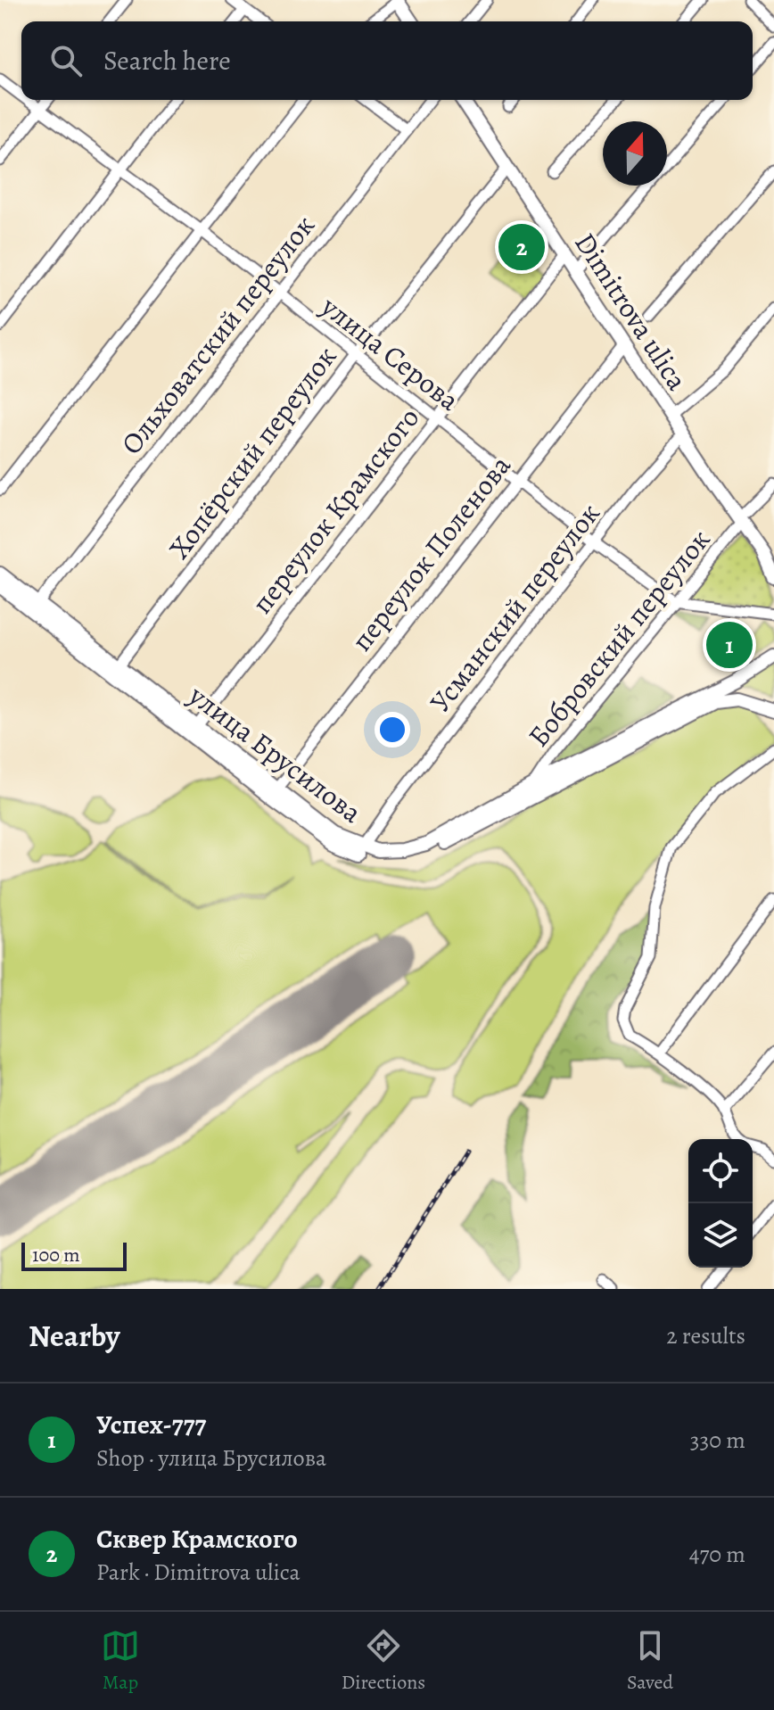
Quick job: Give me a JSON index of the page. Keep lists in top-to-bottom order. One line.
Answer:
{"streets":{"main road":["Dimitrova ulica","улица Брусилова"],"street":["Ольховатский переулок","улица Серова","Хопёрский переулок","переулок Крамского","переулок Поленова","Усманский переулок","Бобровский переулок"]},"crossings":[["Dimitrova ulica","Хопёрский переулок"],["Dimitrova ulica","переулок Крамского"],["Dimitrova ulica","переулок Поленова"],["Dimitrova ulica","Усманский переулок"],["Dimitrova ulica","Бобровский переулок"],["Ольховатский переулок","улица Серова"],["Ольховатский переулок","улица Брусилова"],["улица Серова","Хопёрский переулок"],["улица Серова","переулок Крамского"],["улица Серова","переулок Поленова"],["улица Серова","Усманский переулок"],["улица Серова","Бобровский переулок"],["Хопёрский переулок","улица Брусилова"],["переулок Крамского","улица Брусилова"],["переулок Поленова","улица Брусилова"],["Усманский переулок","улица Брусилова"],["Бобровский переулок","улица Брусилова"]],"scale_bar":"100 m","north":"top","page":{"search":"Search here","pins":["2","1"],"scale":"100 m","heading":["Nearby","2 results"],"list":[{"mark":"1","name":"Успех-777","note":"Shop · улица Брусилова","value":"330 m"},{"mark":"2","name":"Сквер Крамского","note":"Park · Dimitrova ulica","value":"470 m"}],"nav":["Map","Directions","Saved"]}}
